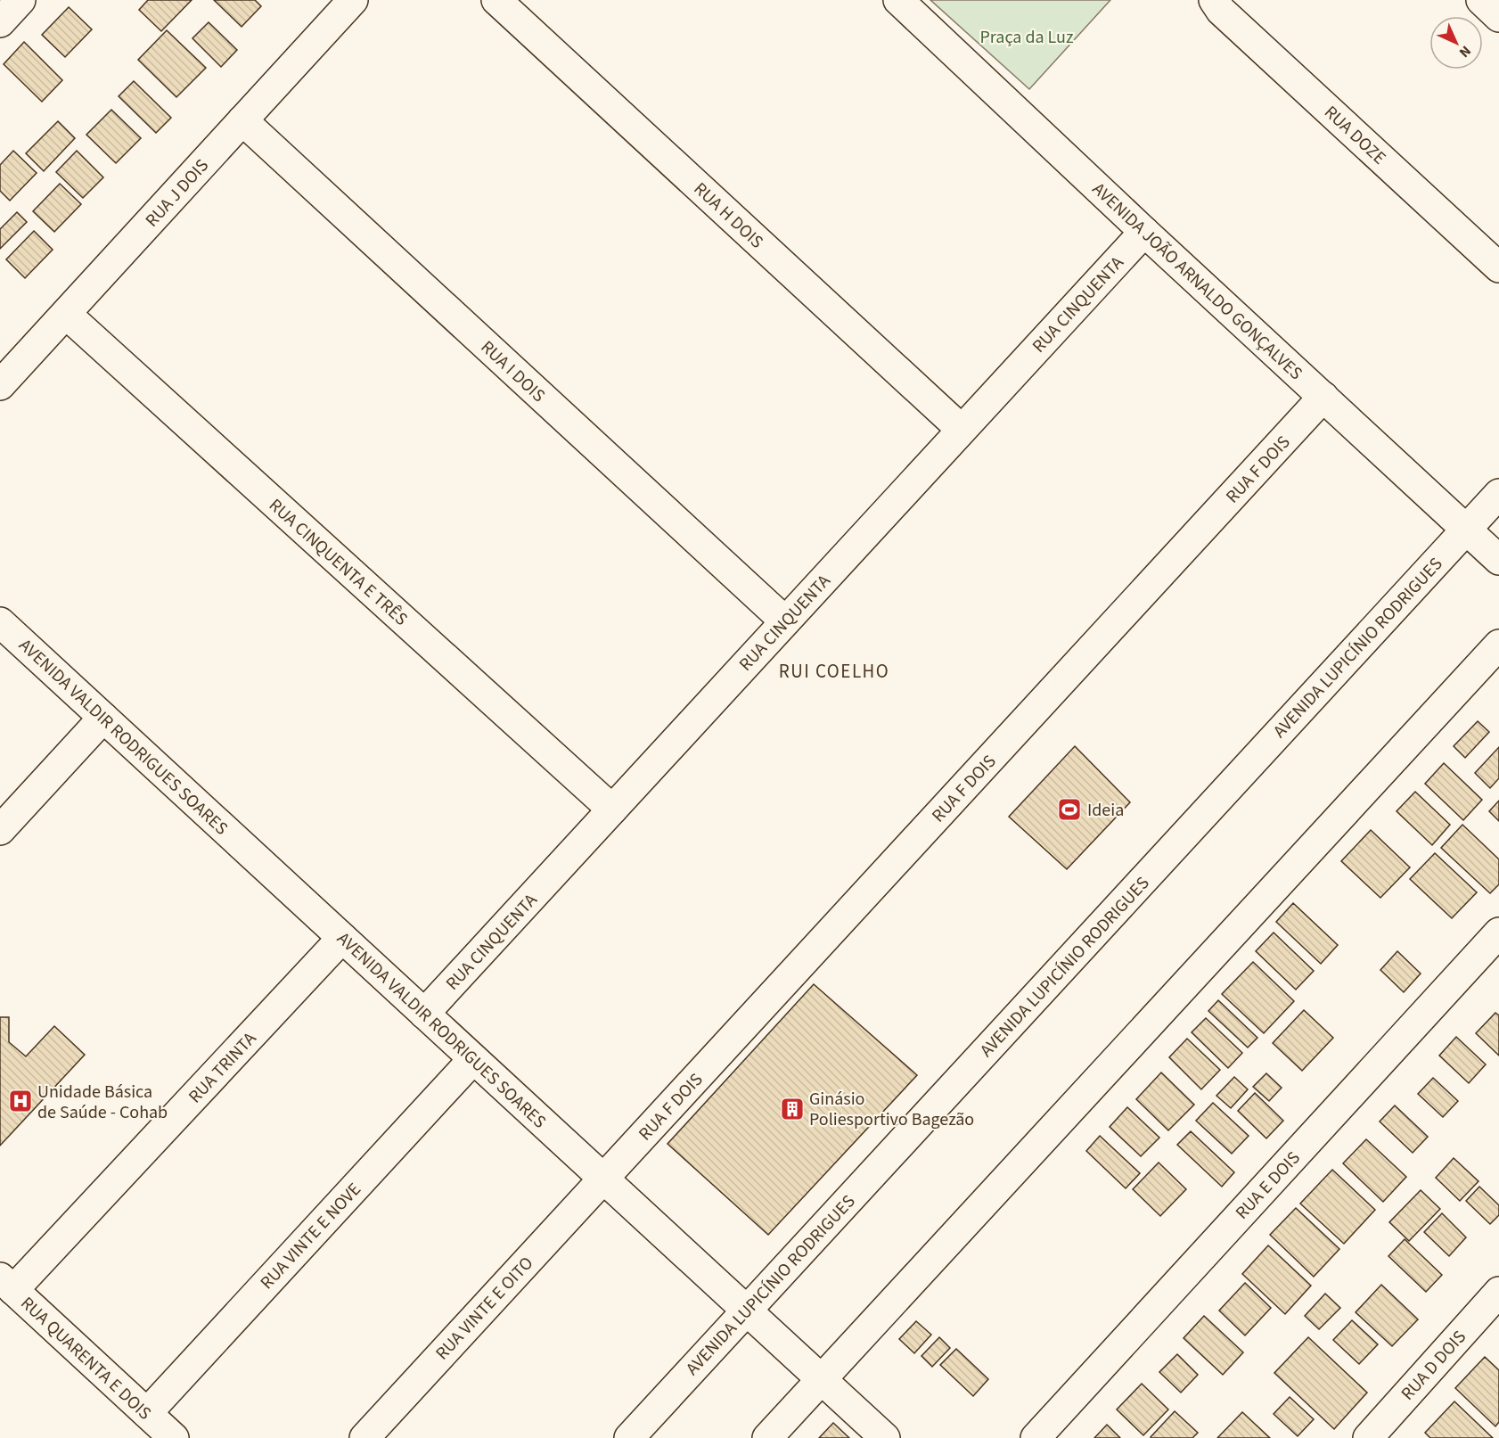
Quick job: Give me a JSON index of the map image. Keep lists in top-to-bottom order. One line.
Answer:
{"streets":{"street":["RUA DOZE","RUA J DOIS","RUA H DOIS","AVENIDA JOÃO ARNALDO GONÇALVES","RUA CINQUENTA","RUA I DOIS","RUA F DOIS","RUA CINQUENTA E TRÊS","AVENIDA LUPICÍNIO RODRIGUES","AVENIDA VALDIR RODRIGUES SOARES","RUA TRINTA","RUA E DOIS","RUA VINTE E NOVE","RUA VINTE E OITO","RUA QUARENTA E DOIS","RUA D DOIS"]},"crossings":[["RUA J DOIS","RUA I DOIS"],["RUA J DOIS","RUA CINQUENTA E TRÊS"],["RUA H DOIS","RUA CINQUENTA"],["AVENIDA JOÃO ARNALDO GONÇALVES","RUA CINQUENTA"],["AVENIDA JOÃO ARNALDO GONÇALVES","RUA F DOIS"],["AVENIDA JOÃO ARNALDO GONÇALVES","AVENIDA LUPICÍNIO RODRIGUES"],["RUA CINQUENTA","RUA I DOIS"],["RUA CINQUENTA","RUA CINQUENTA E TRÊS"],["RUA CINQUENTA","AVENIDA VALDIR RODRIGUES SOARES"],["RUA F DOIS","AVENIDA VALDIR RODRIGUES SOARES"],["RUA F DOIS","RUA VINTE E OITO"],["AVENIDA LUPICÍNIO RODRIGUES","AVENIDA VALDIR RODRIGUES SOARES"],["AVENIDA VALDIR RODRIGUES SOARES","RUA TRINTA"],["AVENIDA VALDIR RODRIGUES SOARES","RUA VINTE E NOVE"],["AVENIDA VALDIR RODRIGUES SOARES","RUA VINTE E OITO"],["RUA TRINTA","RUA QUARENTA E DOIS"],["RUA VINTE E NOVE","RUA QUARENTA E DOIS"]],"districts":["RUI COELHO"],"parks":["Praça da Luz"],"places":{"sports":["Ideia"],"hospital":["Unidade Básica de Saúde - Cohab"],"building":["Ginásio Poliesportivo Bagezão"]},"north":"bottom right"}
